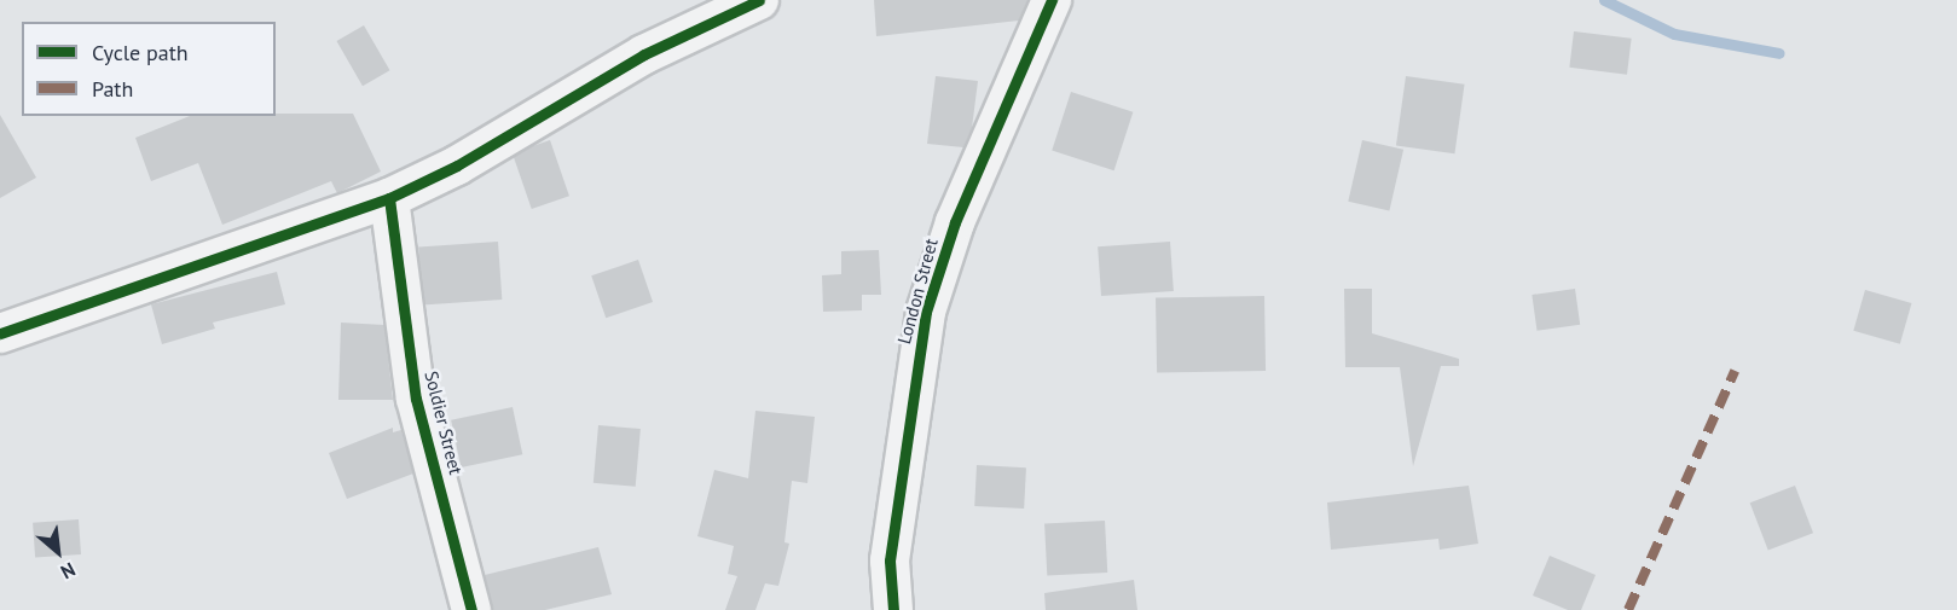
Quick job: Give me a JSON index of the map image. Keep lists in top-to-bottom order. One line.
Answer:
{"streets":{"street":["London Street","Soldier Street"]},"legend":["Cycle path","Path"],"north":"bottom right"}
